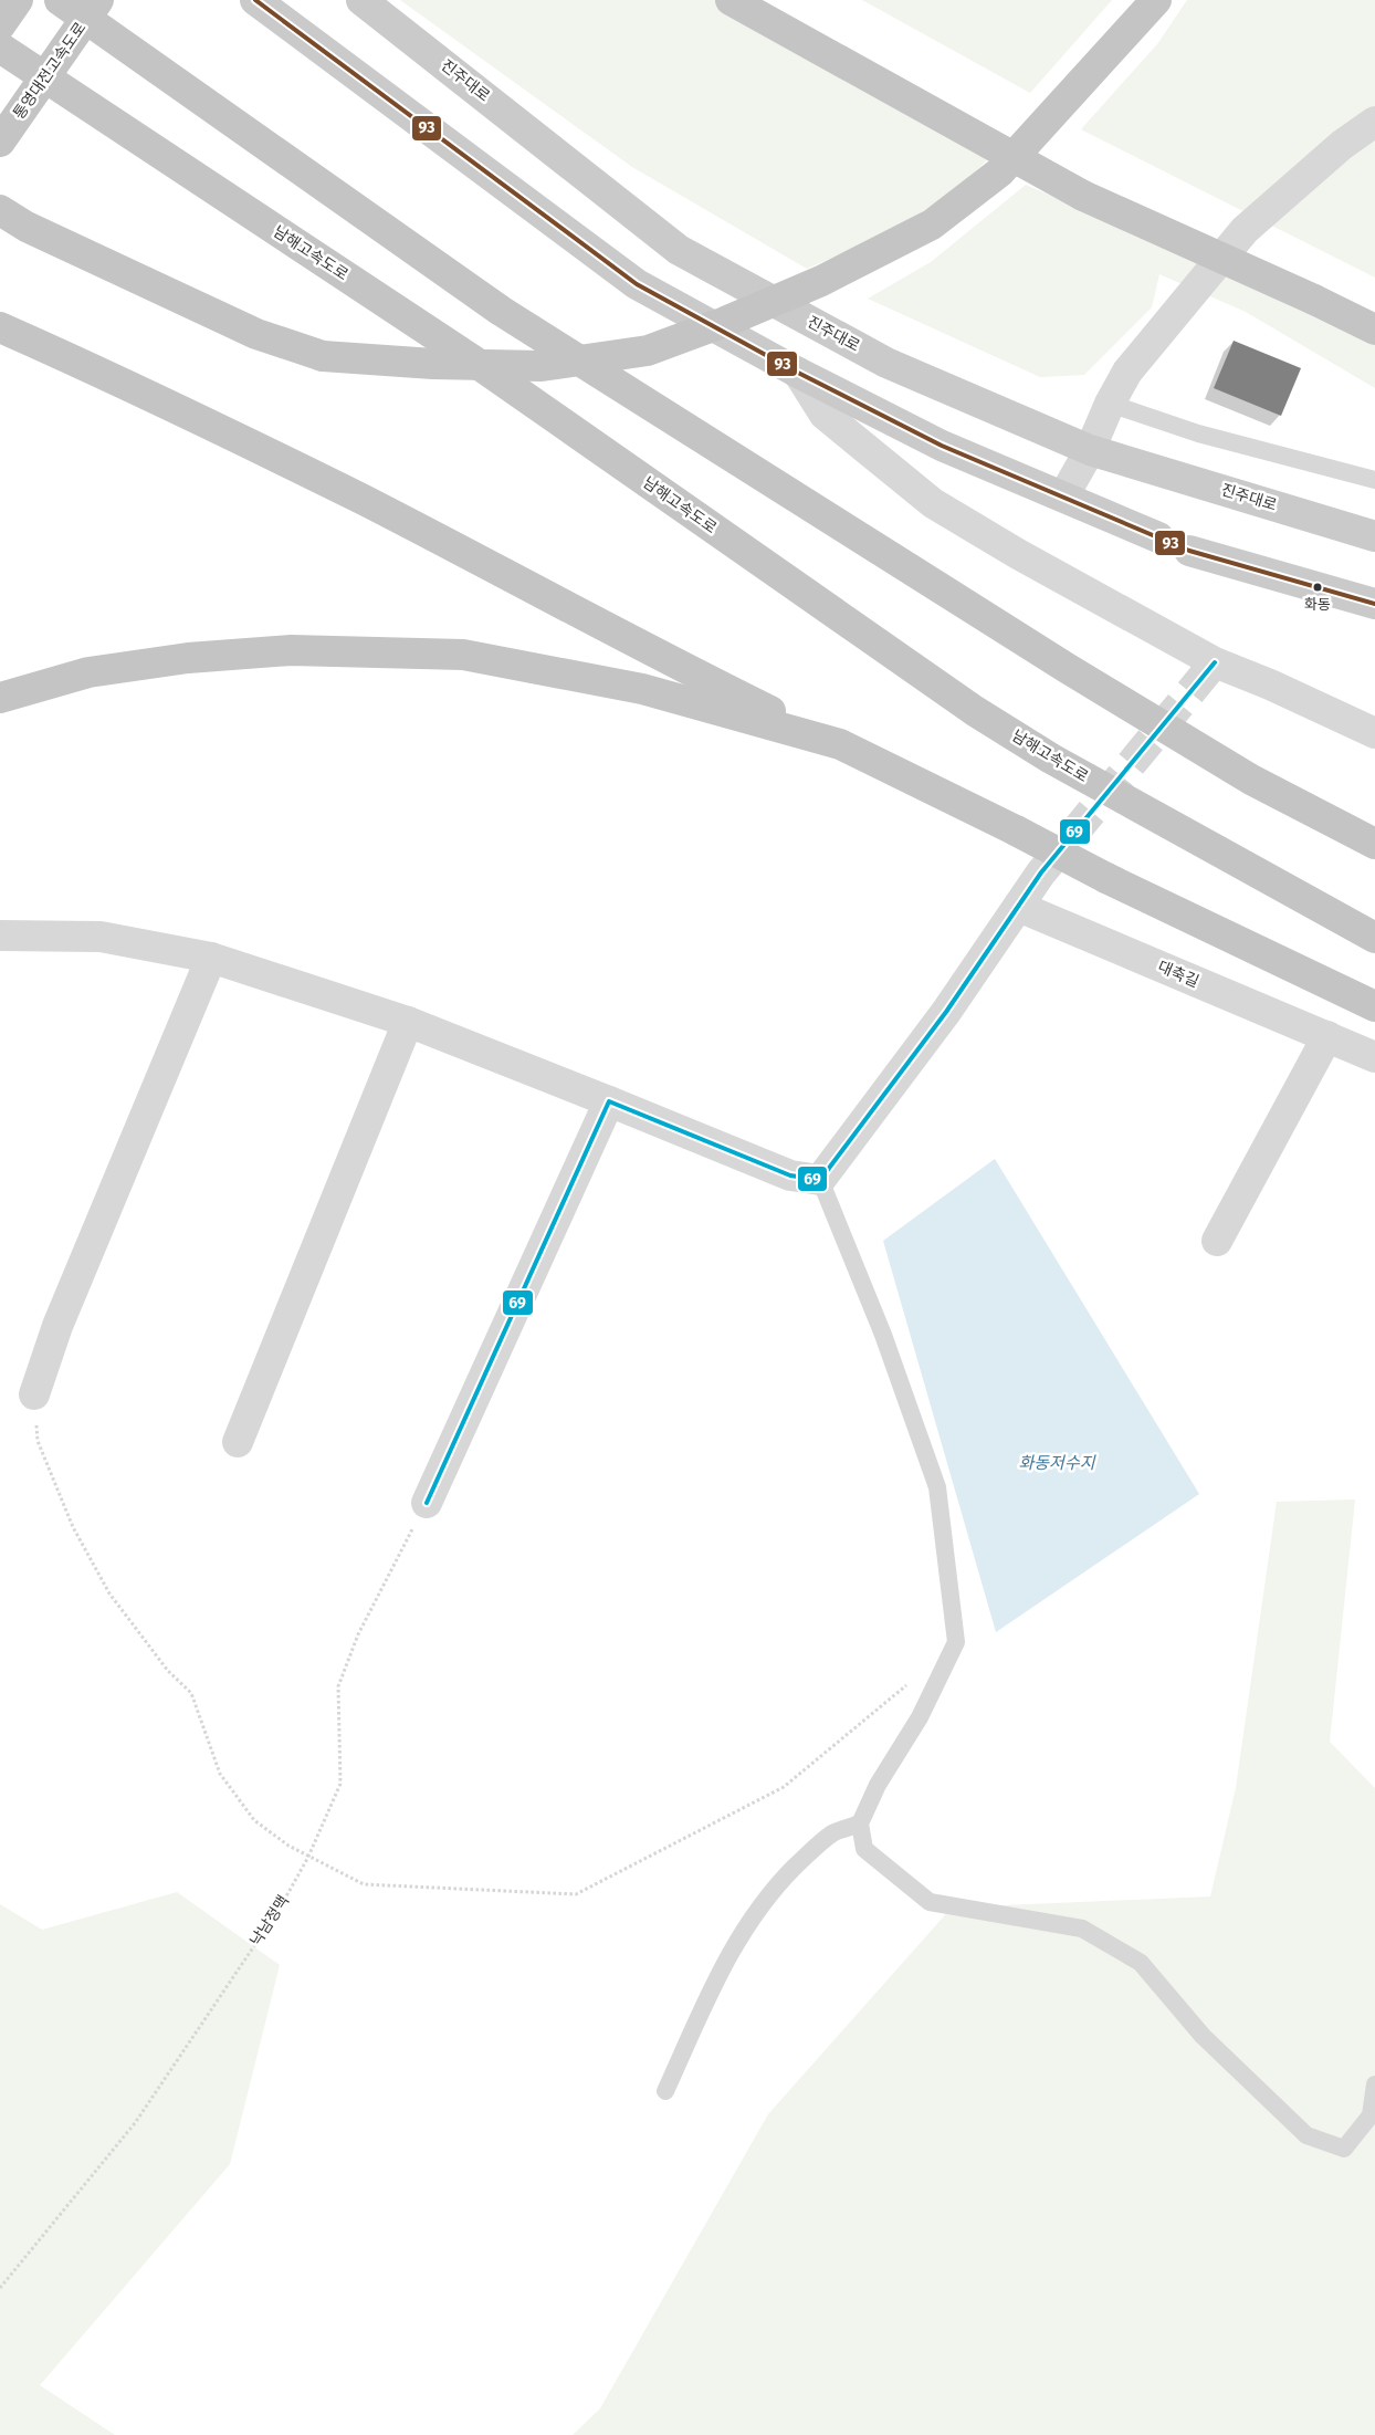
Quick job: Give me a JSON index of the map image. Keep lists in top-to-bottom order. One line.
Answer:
{"streets":{"highway":["통영대전고속도로","남해고속도로"],"main road":["진주대로"],"street":["대축길"],"path":["낙남정맥"]},"water":["화동저수지"],"places":["화동"],"lines":["transit line 93","transit line 69"]}
